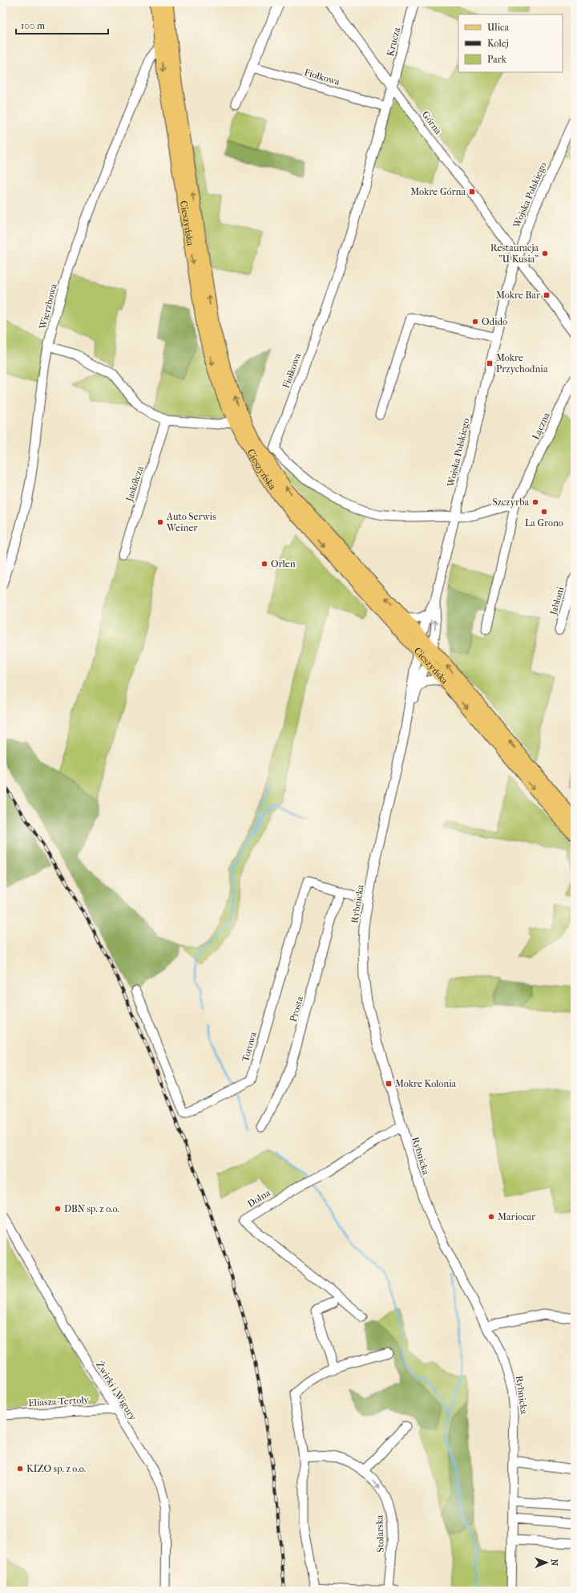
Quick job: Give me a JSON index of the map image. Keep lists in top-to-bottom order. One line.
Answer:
{"streets":{"main road":["Cieszyńska"],"street":["Krucza","Fiołkowa","Górna","Wojska Polskiego","Wierzbowa","Łączna","Jaskółcza","Jabłoni","Rybnicka","Prosta","Torowa","Dolna","Żwirki i Wigury","Eliasza Tertoły","Stolarska"]},"crossings":[["Krucza","Fiołkowa"],["Krucza","Górna"],["Fiołkowa","Górna"],["Fiołkowa","Wojska Polskiego"],["Górna","Wojska Polskiego"],["Wojska Polskiego","Cieszyńska"],["Wojska Polskiego","Rybnicka"],["Cieszyńska","Wierzbowa"],["Cieszyńska","Rybnicka"],["Rybnicka","Torowa"],["Rybnicka","Dolna"],["Prosta","Torowa"],["Żwirki i Wigury","Eliasza Tertoły"]],"places":{"transit":["Mokre Górna","Mokre Bar","Mokre Przychodnia","Mokre Kolonia"],"other":["Restauracja \"U Kusia\"","Odido","Szczyrba","La Grono","Auto Serwis Weiner","Orlen","DBN sp. z o.o.","Mariocar","KIZO sp. z o.o."]},"legend":["Ulica","Kolej","Park"],"scale_bar":"100 m","north":"right"}
